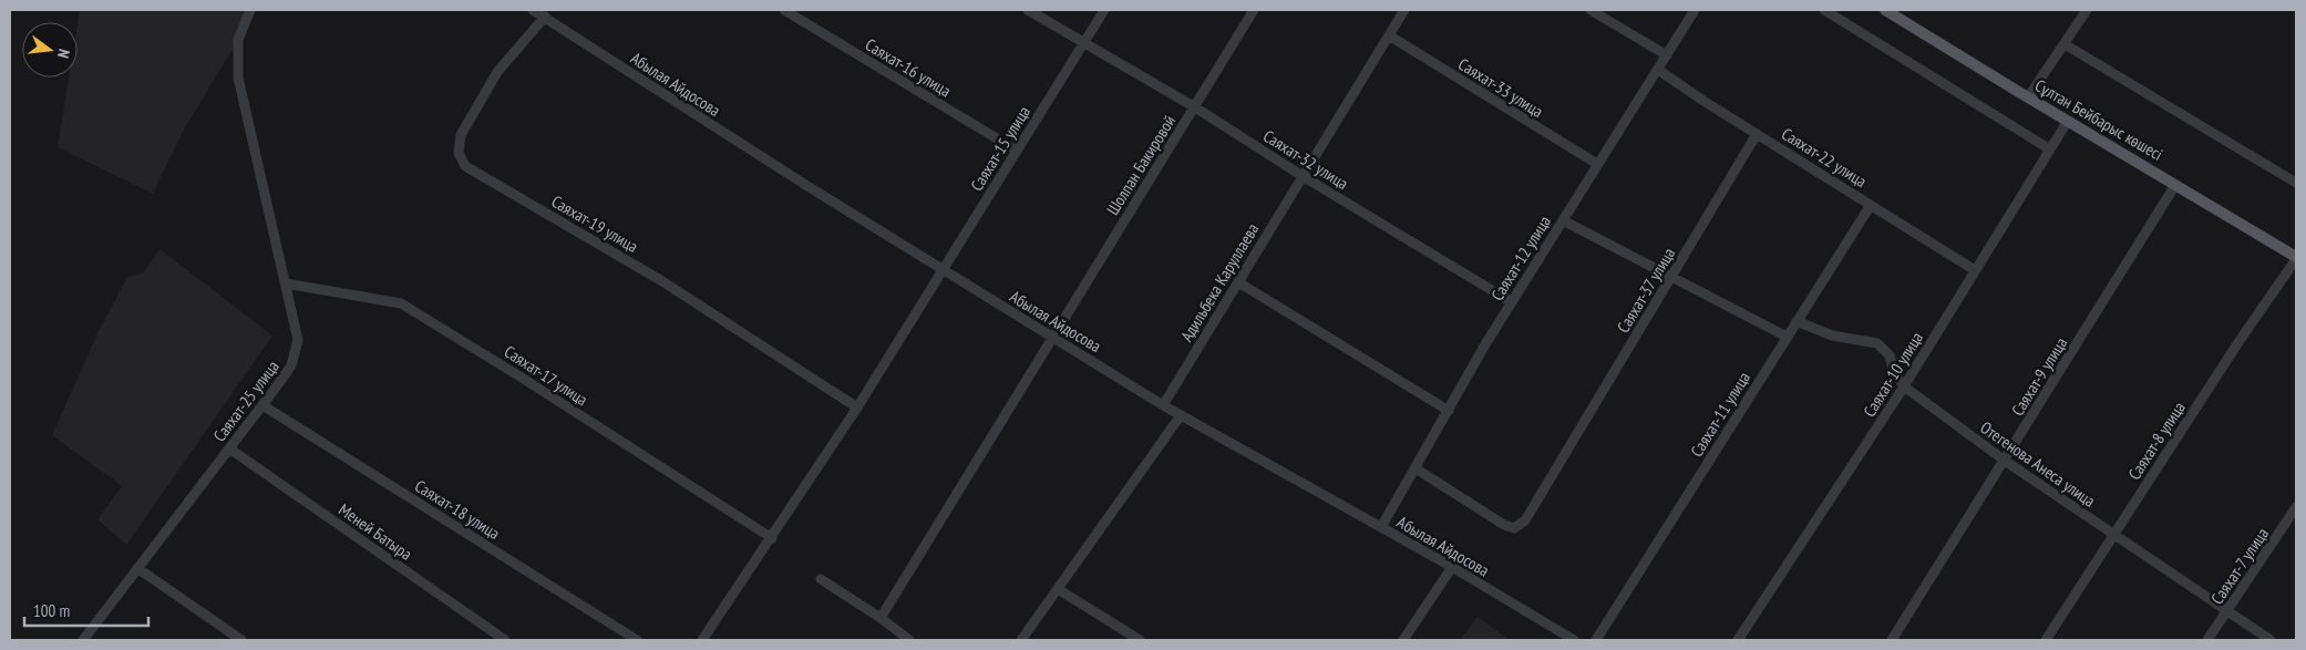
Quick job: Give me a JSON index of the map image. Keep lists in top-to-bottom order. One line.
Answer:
{"streets":{"main road":["Сұлтан Бейбарыс көшесі"],"street":["Саяхат-16 улица","Абылая Айдосова","Саяхат-33 улица","Саяхат-15 улица","Саяхат-22 улица","Саяхат-32 улица","Шолпан Бакировой","Саяхат-19 улица","Саяхат-12 улица","Адильбека Каруллаева","Саяхат-37 улица","Саяхат-10 улица","Саяхат-17 улица","Саяхат-9 улица","Саяхат-25 улица","Саяхат-11 улица","Саяхат-8 улица","Отегенова Анеса улица","Саяхат-18 улица","Меней Батыра","Саяхат-7 улица"]},"crossings":[["Саяхат-16 улица","Саяхат-15 улица"],["Абылая Айдосова","Саяхат-15 улица"],["Абылая Айдосова","Шолпан Бакировой"],["Абылая Айдосова","Саяхат-19 улица"],["Абылая Айдосова","Саяхат-12 улица"],["Абылая Айдосова","Адильбека Каруллаева"],["Саяхат-33 улица","Саяхат-12 улица"],["Саяхат-33 улица","Адильбека Каруллаева"],["Сұлтан Бейбарыс көшесі","Саяхат-10 улица"],["Сұлтан Бейбарыс көшесі","Саяхат-9 улица"],["Сұлтан Бейбарыс көшесі","Саяхат-8 улица"],["Саяхат-15 улица","Саяхат-32 улица"],["Саяхат-15 улица","Саяхат-19 улица"],["Саяхат-15 улица","Саяхат-17 улица"],["Саяхат-22 улица","Саяхат-12 улица"],["Саяхат-22 улица","Саяхат-37 улица"],["Саяхат-22 улица","Саяхат-10 улица"],["Саяхат-22 улица","Саяхат-11 улица"],["Саяхат-32 улица","Шолпан Бакировой"],["Саяхат-32 улица","Саяхат-12 улица"],["Саяхат-32 улица","Адильбека Каруллаева"],["Саяхат-12 улица","Саяхат-37 улица"],["Саяхат-10 улица","Отегенова Анеса улица"],["Саяхат-17 улица","Саяхат-25 улица"],["Саяхат-9 улица","Отегенова Анеса улица"],["Саяхат-25 улица","Саяхат-18 улица"],["Саяхат-25 улица","Меней Батыра"],["Саяхат-11 улица","Отегенова Анеса улица"],["Саяхат-8 улица","Отегенова Анеса улица"],["Отегенова Анеса улица","Саяхат-7 улица"]],"scale_bar":"100 m","north":"right"}
